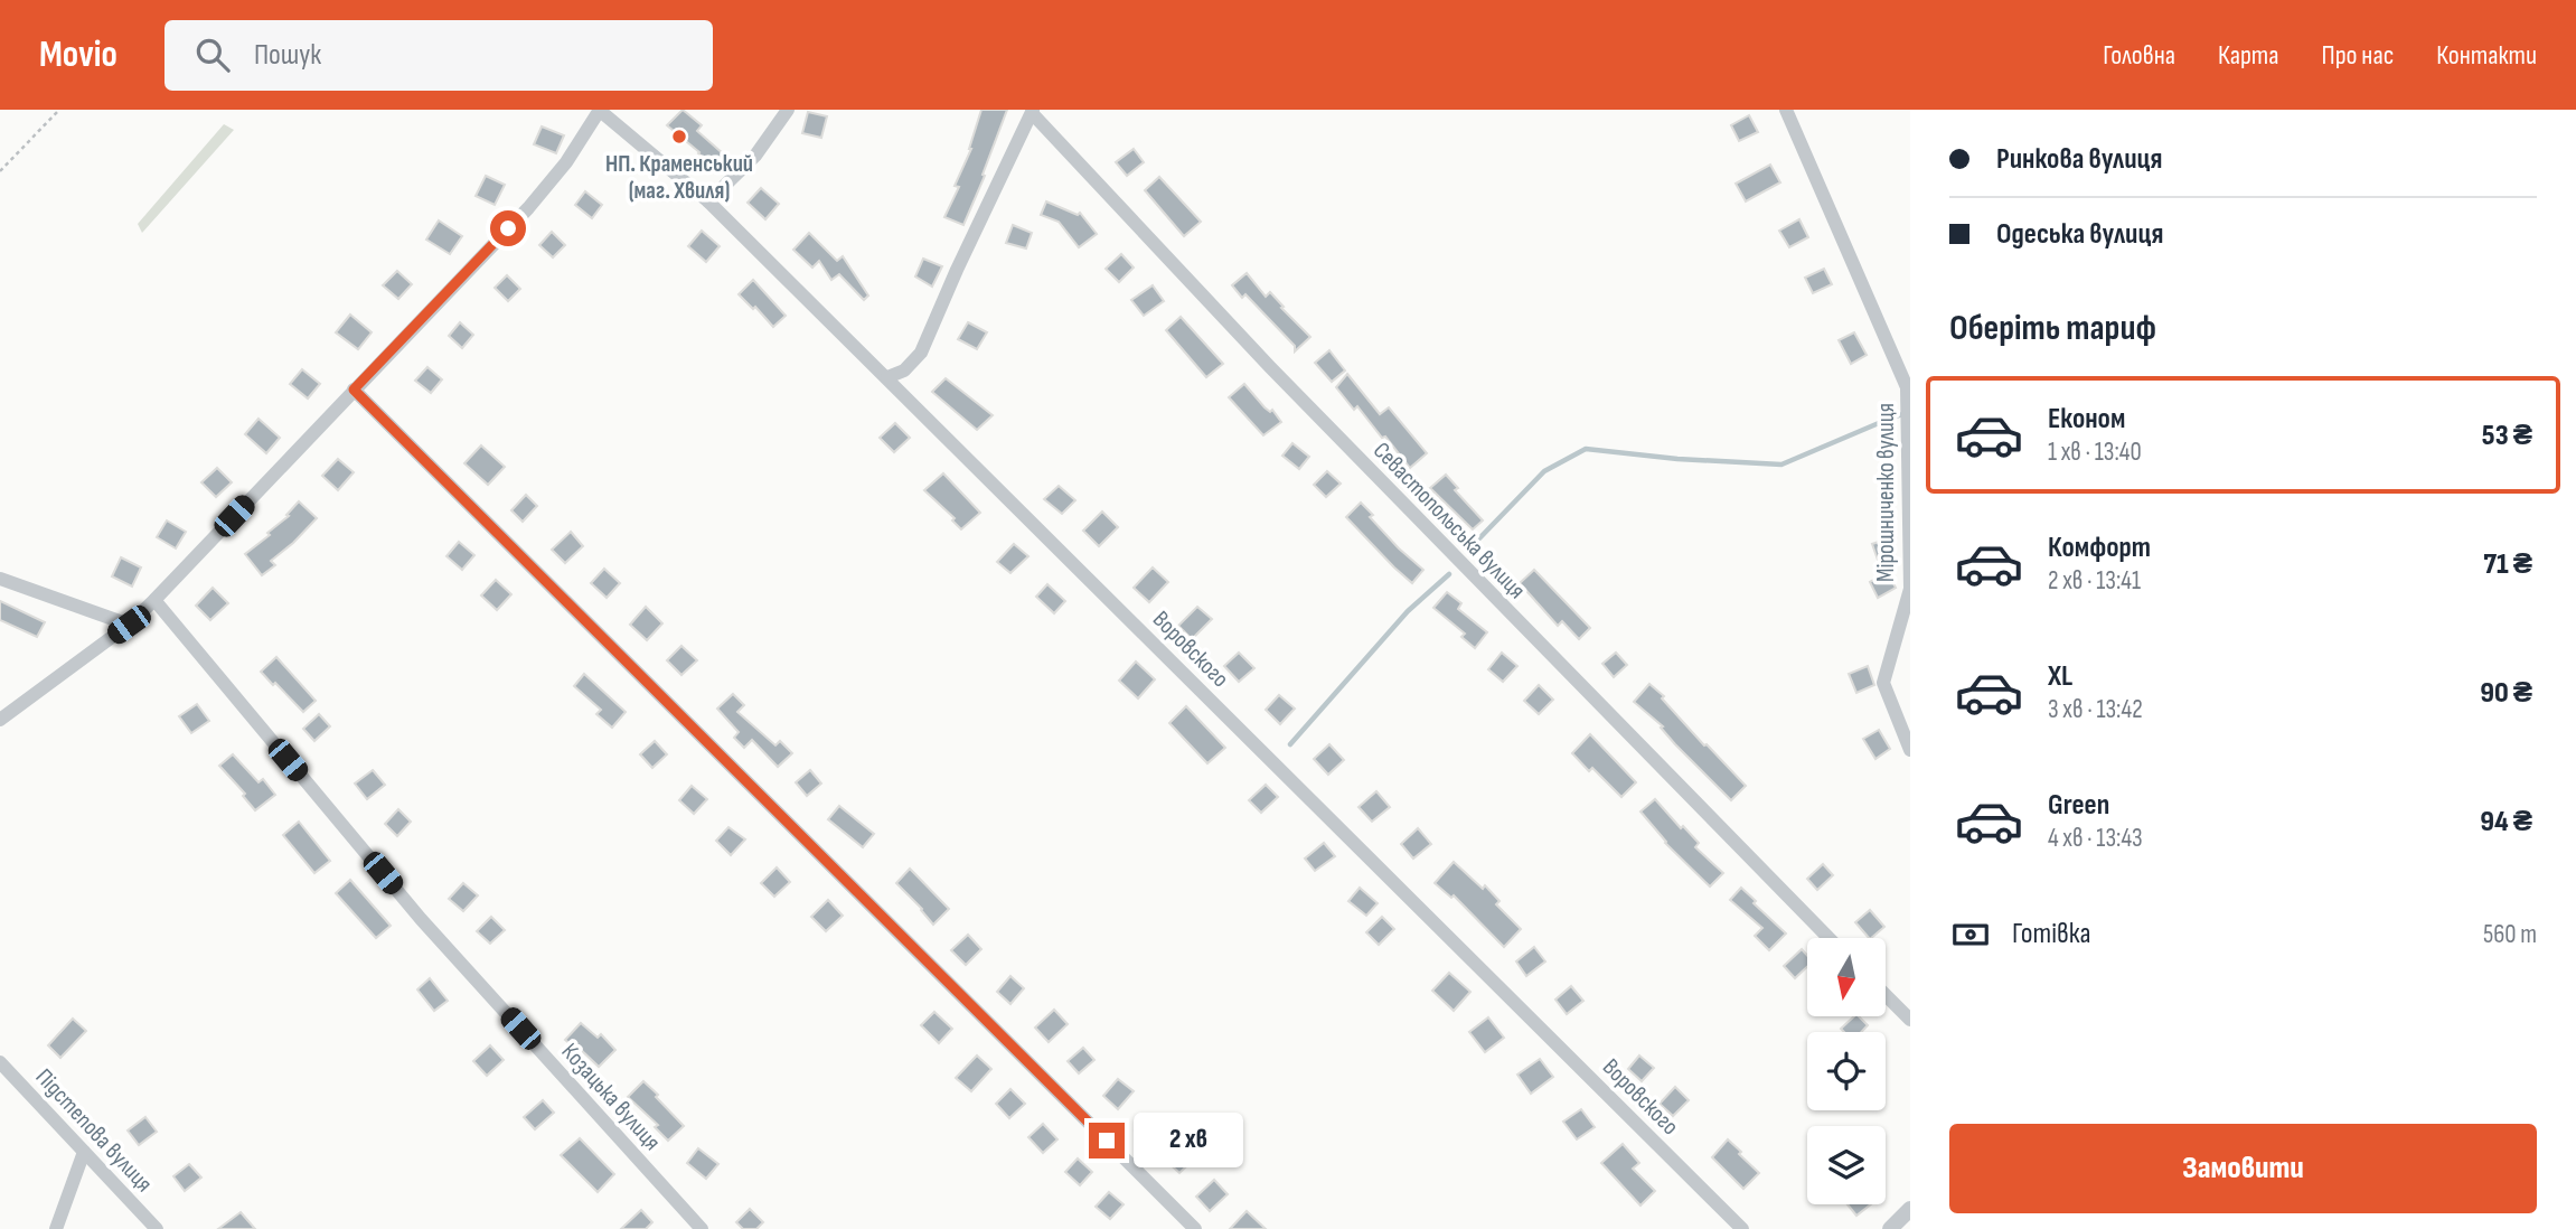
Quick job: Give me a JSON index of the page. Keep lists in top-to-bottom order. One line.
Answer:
{"streets":{"street":["Мірошниченко вулиця","Севастопольська вулиця","Воровского","Козацька вулиця","Підстепова вулиця"]},"places":["НП. Краменський (маг. Хвиля)"],"north":"bottom","page":{"header":"Movio","search":"Пошук","nav":["Головна","Карта","Про нас","Контакти"],"banner":["Ринкова вулиця","Одеська вулиця"],"heading":"Оберіть тариф","list":[{"name":"Економ","note":"1 хв · 13:40","value":"53 ₴"},{"name":"Комфорт","note":"2 хв · 13:41","value":"71 ₴"},{"name":"XL","note":"3 хв · 13:42","value":"90 ₴"},{"name":"Green","note":"4 хв · 13:43","value":"94 ₴"}],"pay":["Готівка","560 m"],"buttons":"Замовити","bubble":"2 хв"}}
